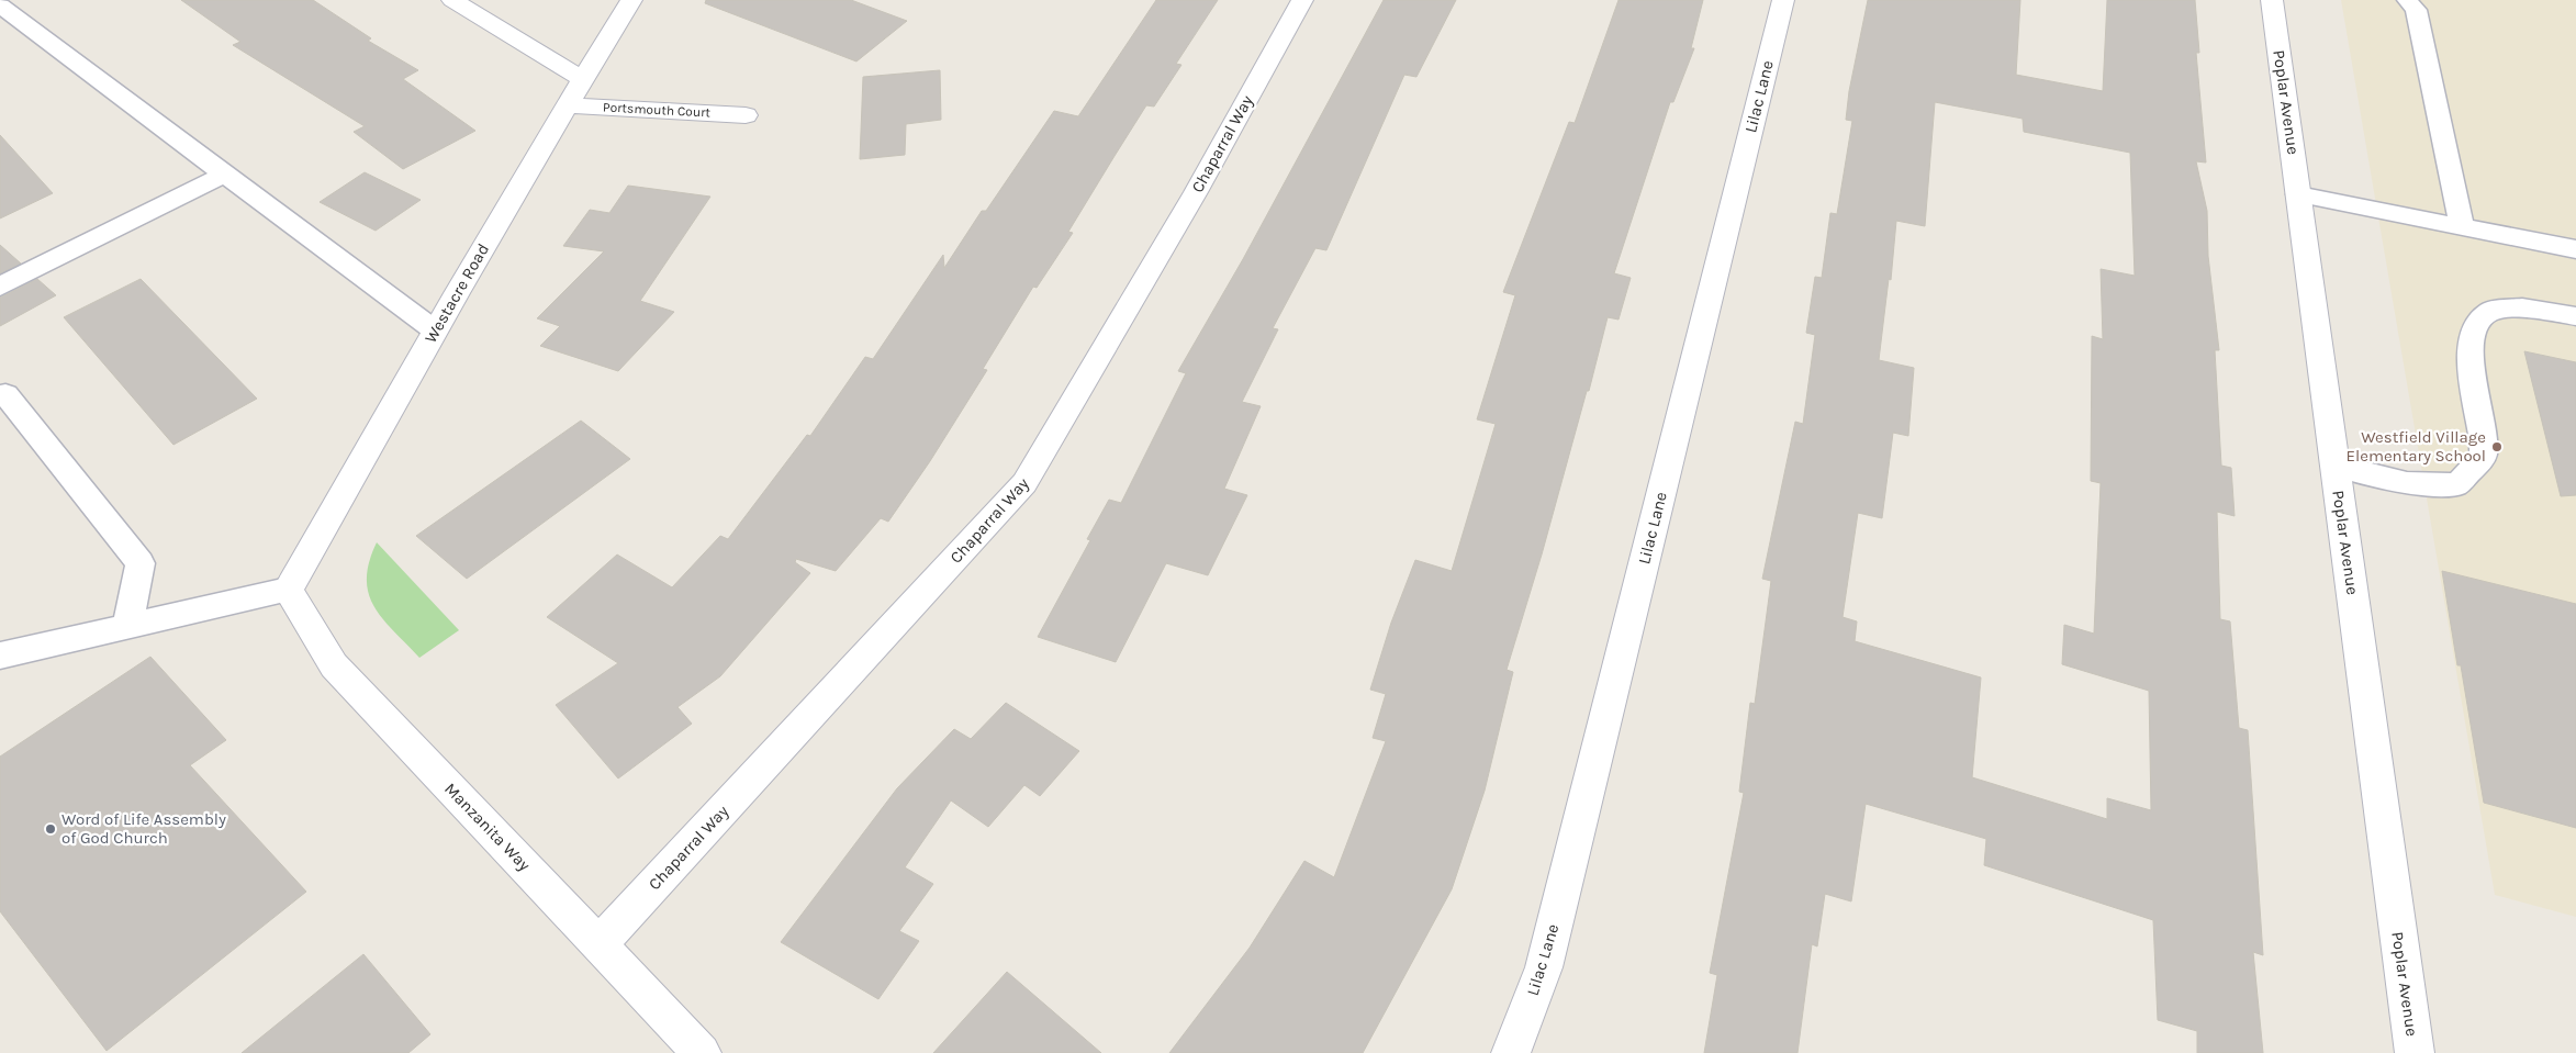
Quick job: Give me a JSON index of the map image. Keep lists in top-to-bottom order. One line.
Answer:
{"streets":{"street":["Lilac Lane","Poplar Avenue","Portsmouth Court","Chaparral Way","Westacre Road","Manzanita Way"]},"crossings":[["Portsmouth Court","Westacre Road"],["Chaparral Way","Manzanita Way"],["Westacre Road","Manzanita Way"]],"places":["Westfield Village Elementary School","Word of Life Assembly of God Church"]}
